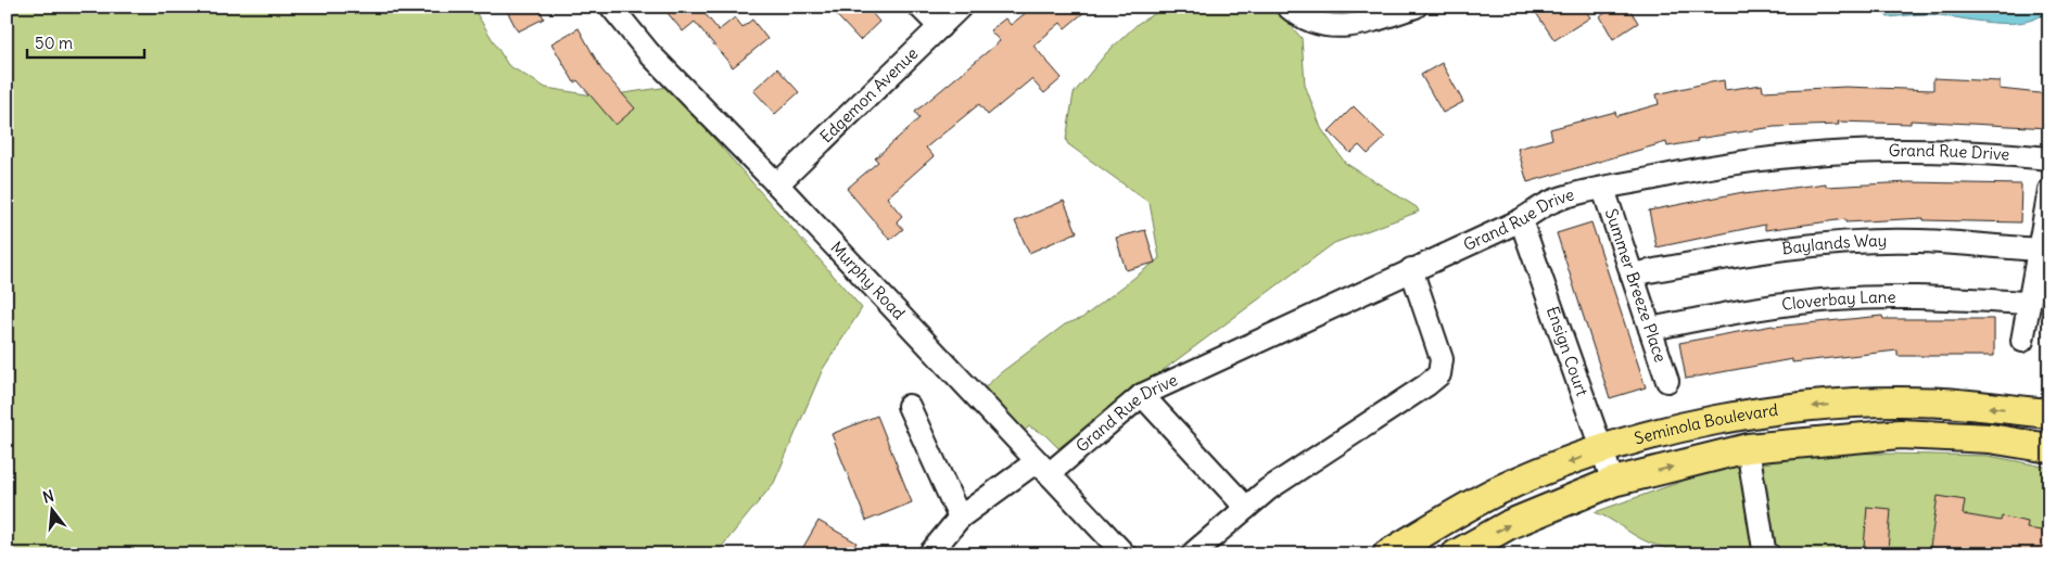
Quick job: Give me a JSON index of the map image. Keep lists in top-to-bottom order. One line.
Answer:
{"streets":{"main road":["Seminola Boulevard"],"street":["Edgemon Avenue","Grand Rue Drive","Baylands Way","Murphy Road","Summer Breeze Place","Cloverbay Lane","Ensign Court"]},"crossings":[["Edgemon Avenue","Murphy Road"],["Grand Rue Drive","Murphy Road"],["Grand Rue Drive","Summer Breeze Place"],["Grand Rue Drive","Ensign Court"],["Baylands Way","Summer Breeze Place"],["Summer Breeze Place","Cloverbay Lane"],["Ensign Court","Seminola Boulevard"]],"scale_bar":"50 m","north":"top"}
